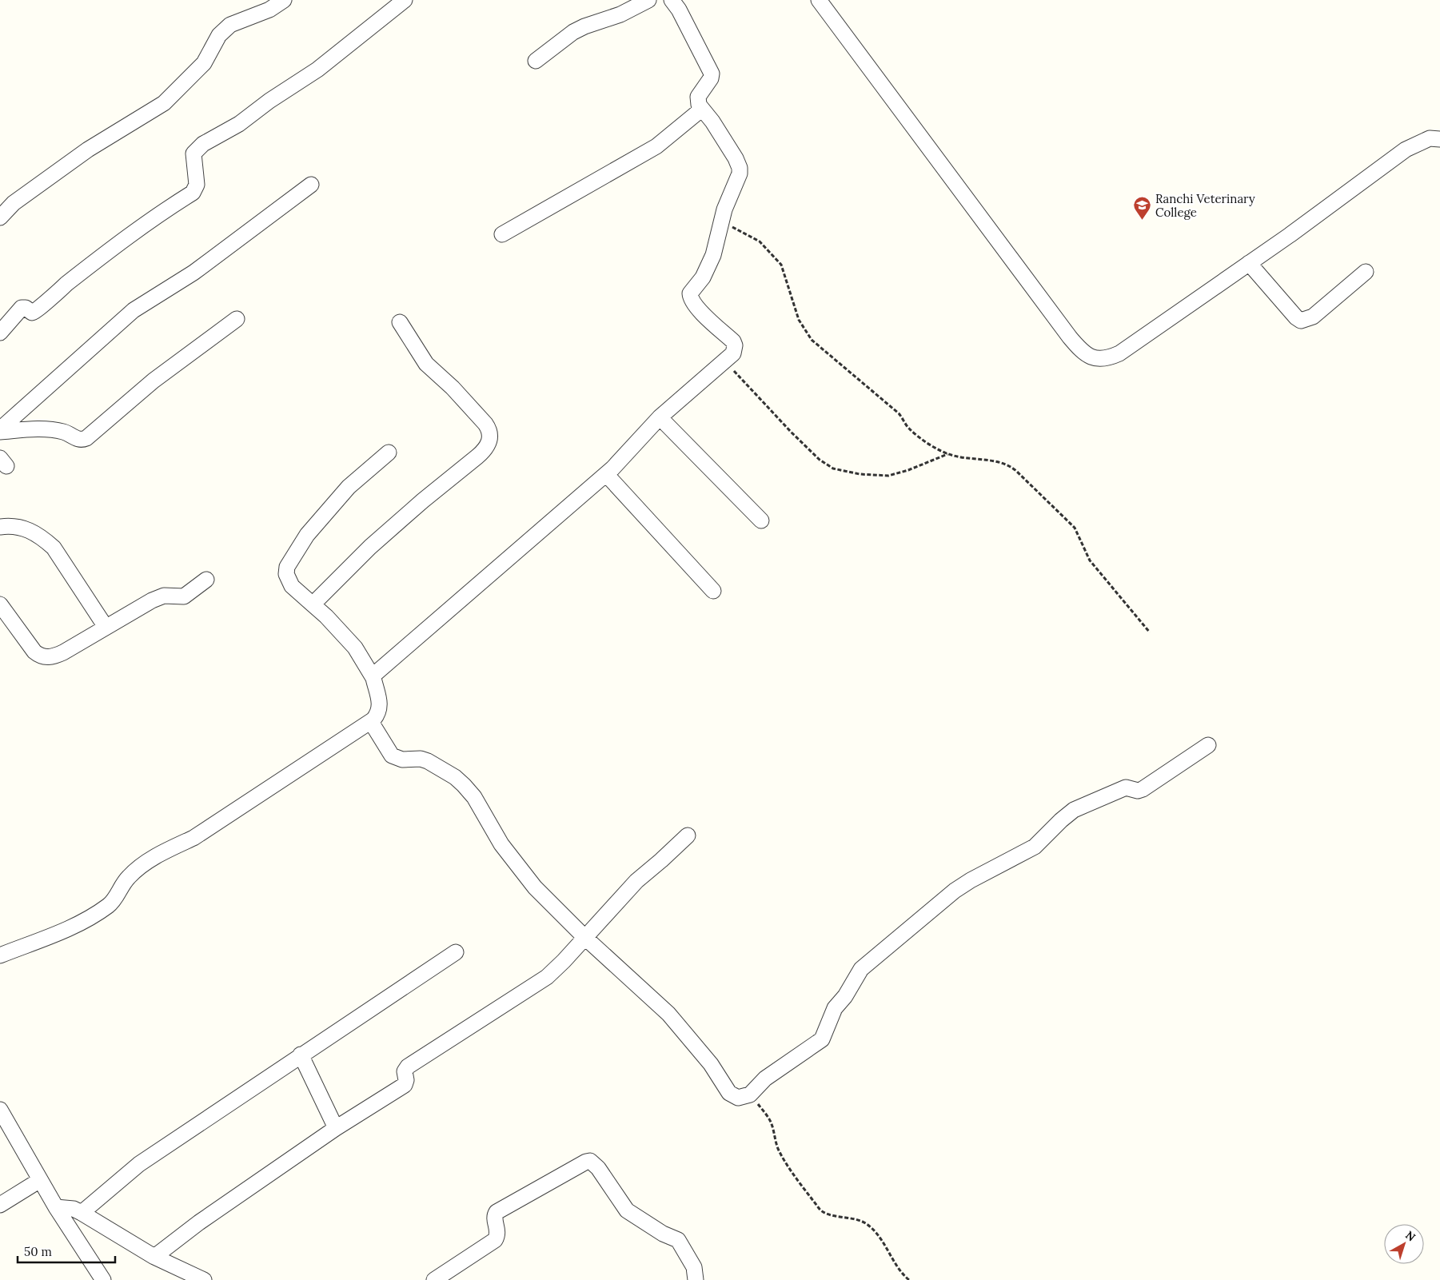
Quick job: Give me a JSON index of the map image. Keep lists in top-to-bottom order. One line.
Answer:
{"places":{"school or university":["Ranchi Veterinary College"]},"scale_bar":"50 m","north":"top right"}
